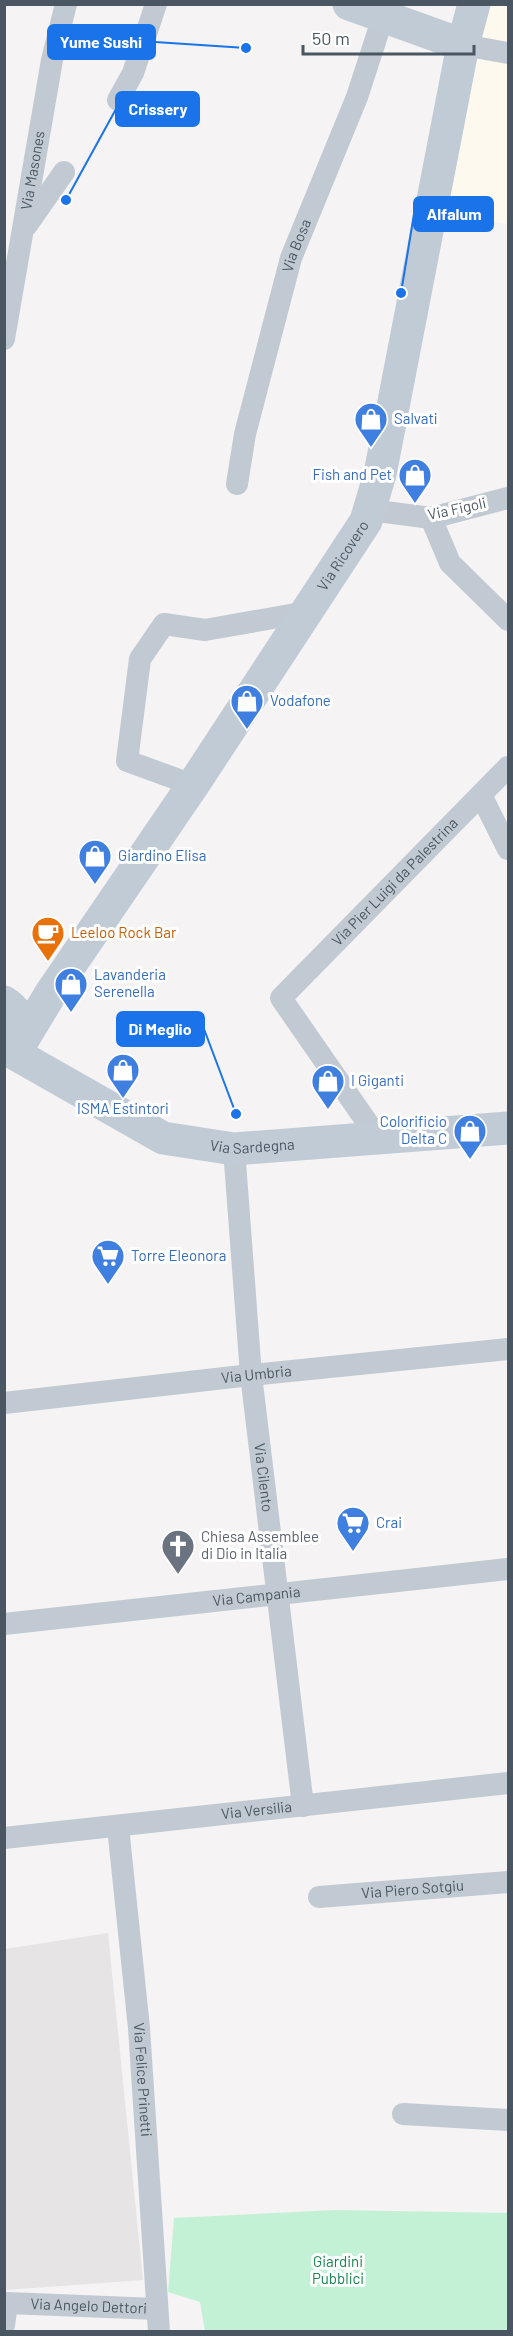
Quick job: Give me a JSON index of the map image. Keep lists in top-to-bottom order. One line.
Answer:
{"streets":{"main road":["Via Ricovero","Via Sardegna"],"street":["Via Masones","Via Bosa","Via Figoli","Via Pier Luigi da Palestrina","Via Umbria","Via Cilento","Via Campania","Via Versilia","Via Piero Sotgiu","Via Felice Prinetti","Via Angelo Dettori"]},"crossings":[["Via Figoli","Via Ricovero"],["Via Ricovero","Via Sardegna"],["Via Pier Luigi da Palestrina","Via Sardegna"],["Via Sardegna","Via Cilento"],["Via Umbria","Via Cilento"],["Via Cilento","Via Campania"],["Via Cilento","Via Versilia"],["Via Versilia","Via Felice Prinetti"],["Via Felice Prinetti","Via Angelo Dettori"]],"parks":["Giardini Pubblici"],"places":{"other":["Yume Sushi","Crissery","Alfalum","Di Meglio"],"shop":["Salvati","Fish and Pet","Vodafone","Giardino Elisa","Lavanderia Serenella","ISMA Estintori","I Giganti","Colorificio Delta C"],"cafe":["Leeloo Rock Bar"],"supermarket":["Torre Eleonora","Crai"],"church":["Chiesa Assemblee di Dio in Italia"]},"scale_bar":"50 m"}
